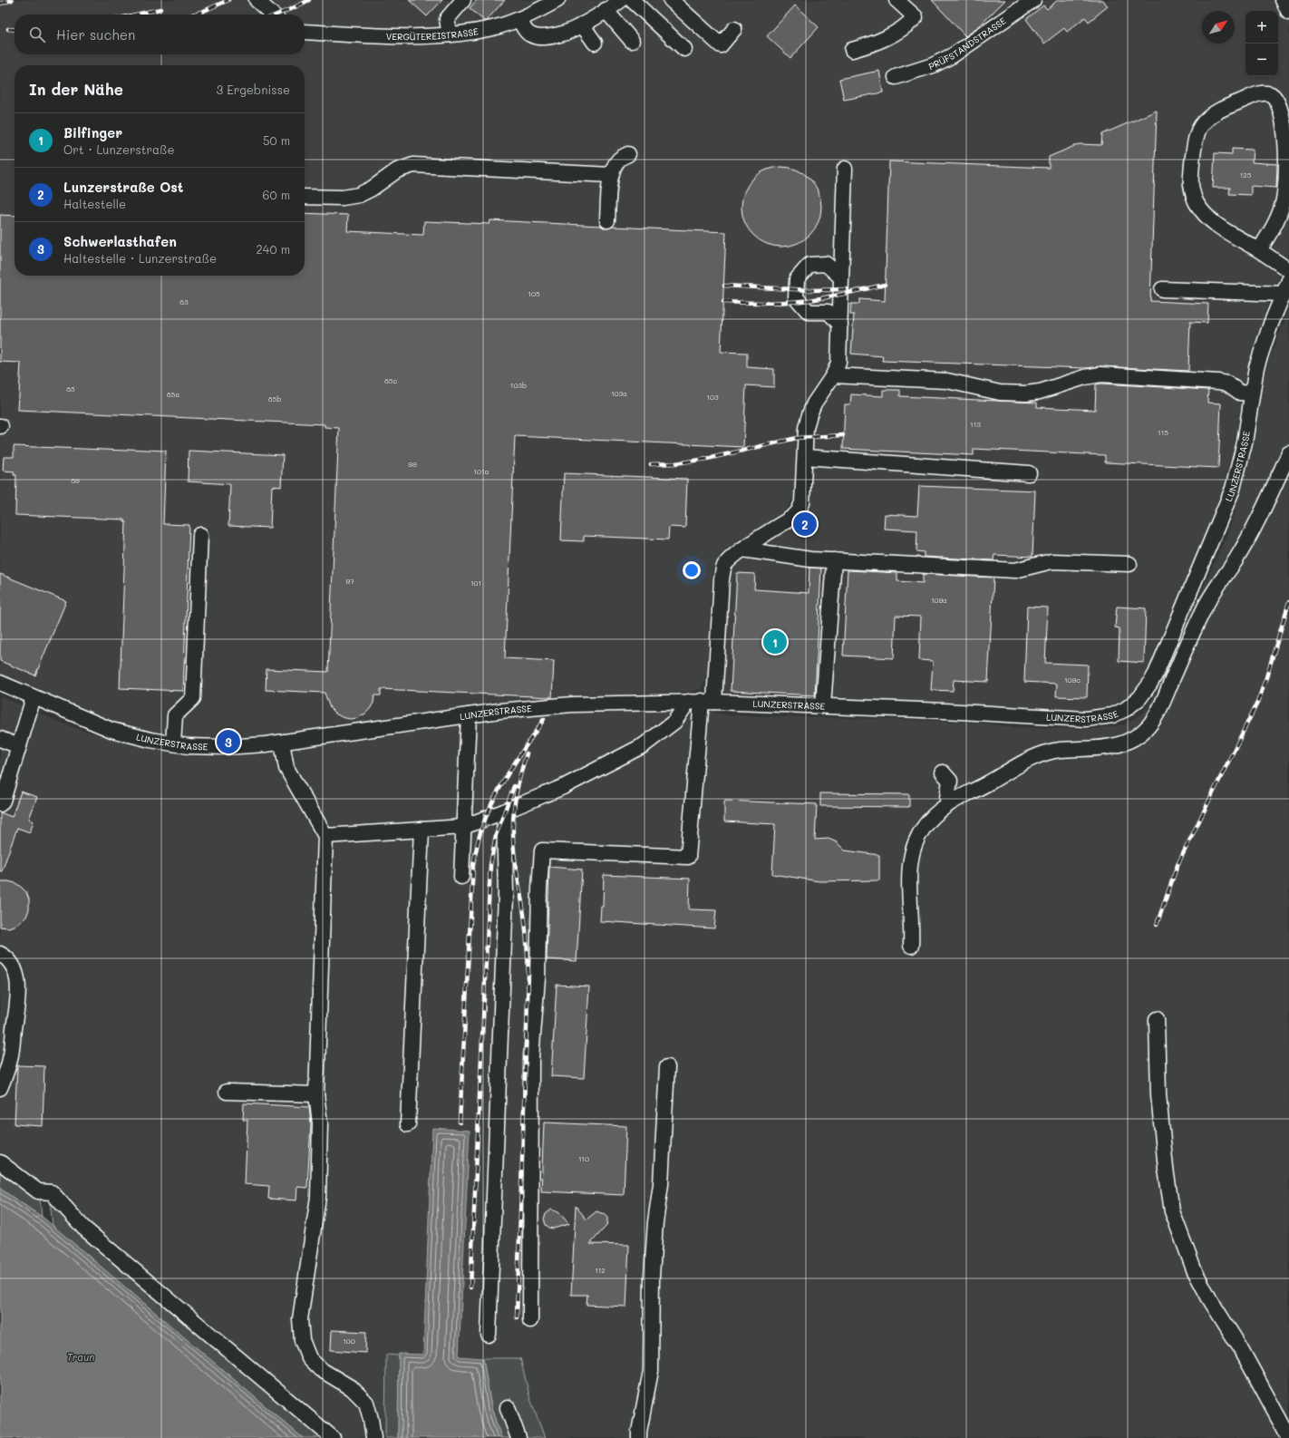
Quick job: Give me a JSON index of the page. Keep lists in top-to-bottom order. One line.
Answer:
{"streets":{"street":["VERGÜTEREISTRASSE","PRÜFSTANDSTRASSE","LUNZERSTRASSE"]},"water":["Traun"],"house_numbers":["125","105","83","85c","103b","85","103a","85a","103","85b","113","115","99","101a","89","97","101","109a","109c","110","112","100"],"north":"top right","page":{"map_buttons":["+","−"],"search":"Hier suchen","heading":["In der Nähe","3 Ergebnisse"],"list":[{"mark":"1","name":"Bilfinger","note":"Ort · Lunzerstraße","value":"50 m"},{"mark":"2","name":"Lunzerstraße Ost","note":"Haltestelle","value":"60 m"},{"mark":"3","name":"Schwerlasthafen","note":"Haltestelle · Lunzerstraße","value":"240 m"}],"pins":["2","1","3"]}}
